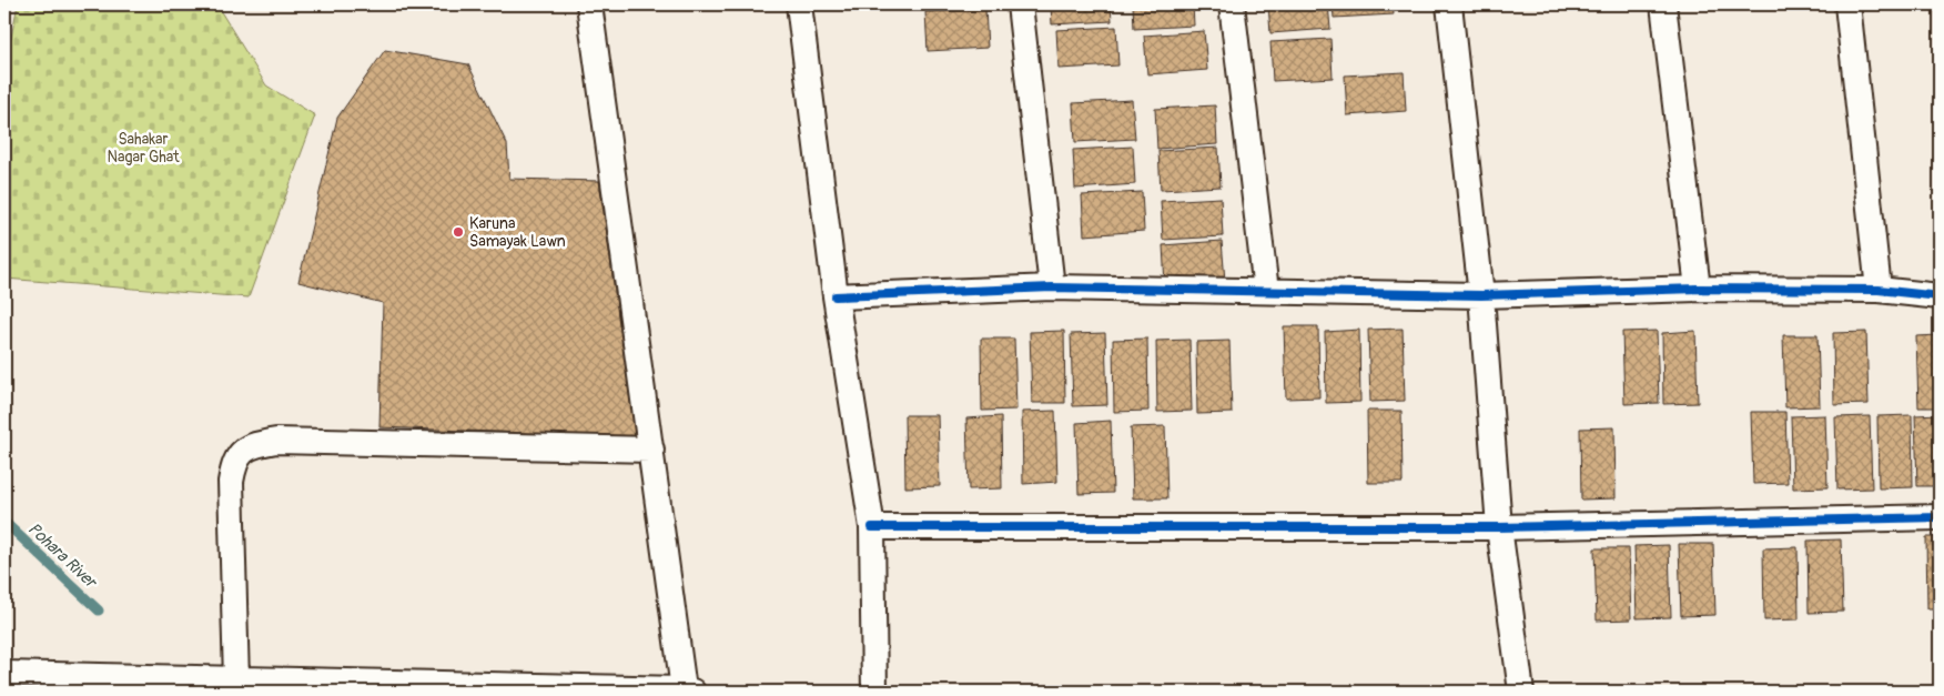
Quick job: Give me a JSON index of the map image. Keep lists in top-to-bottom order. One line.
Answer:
{"water":["Pohara River"],"parks":["Sahakar Nagar Ghat"],"places":["Karuna Samayak Lawn"]}
